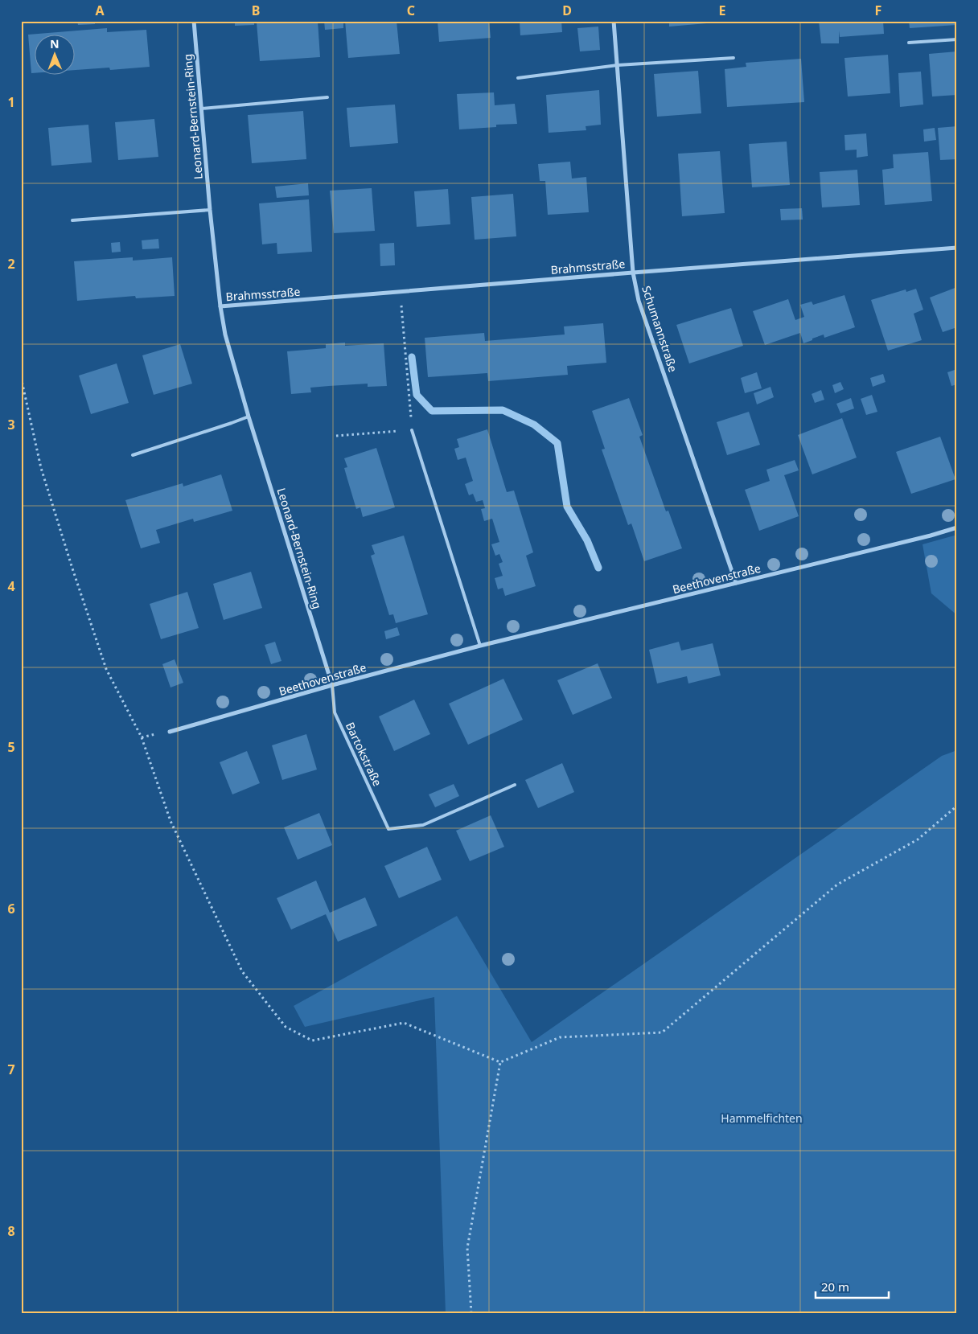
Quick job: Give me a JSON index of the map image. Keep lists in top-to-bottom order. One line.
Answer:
{"streets":{"street":["Leonard-Bernstein-Ring","Brahmsstraße","Schumannstraße","Beethovenstraße"],"lane":["Bartokstraße"]},"crossings":[["Leonard-Bernstein-Ring","Brahmsstraße"],["Leonard-Bernstein-Ring","Beethovenstraße"],["Leonard-Bernstein-Ring","Bartokstraße"],["Brahmsstraße","Schumannstraße"],["Schumannstraße","Beethovenstraße"],["Beethovenstraße","Bartokstraße"]],"parks":["Hammelfichten"],"scale_bar":"20 m","north":"top","grid":{"columns":["A","B","C","D","E","F"],"rows":["1","2","3","4","5","6","7","8"]}}
